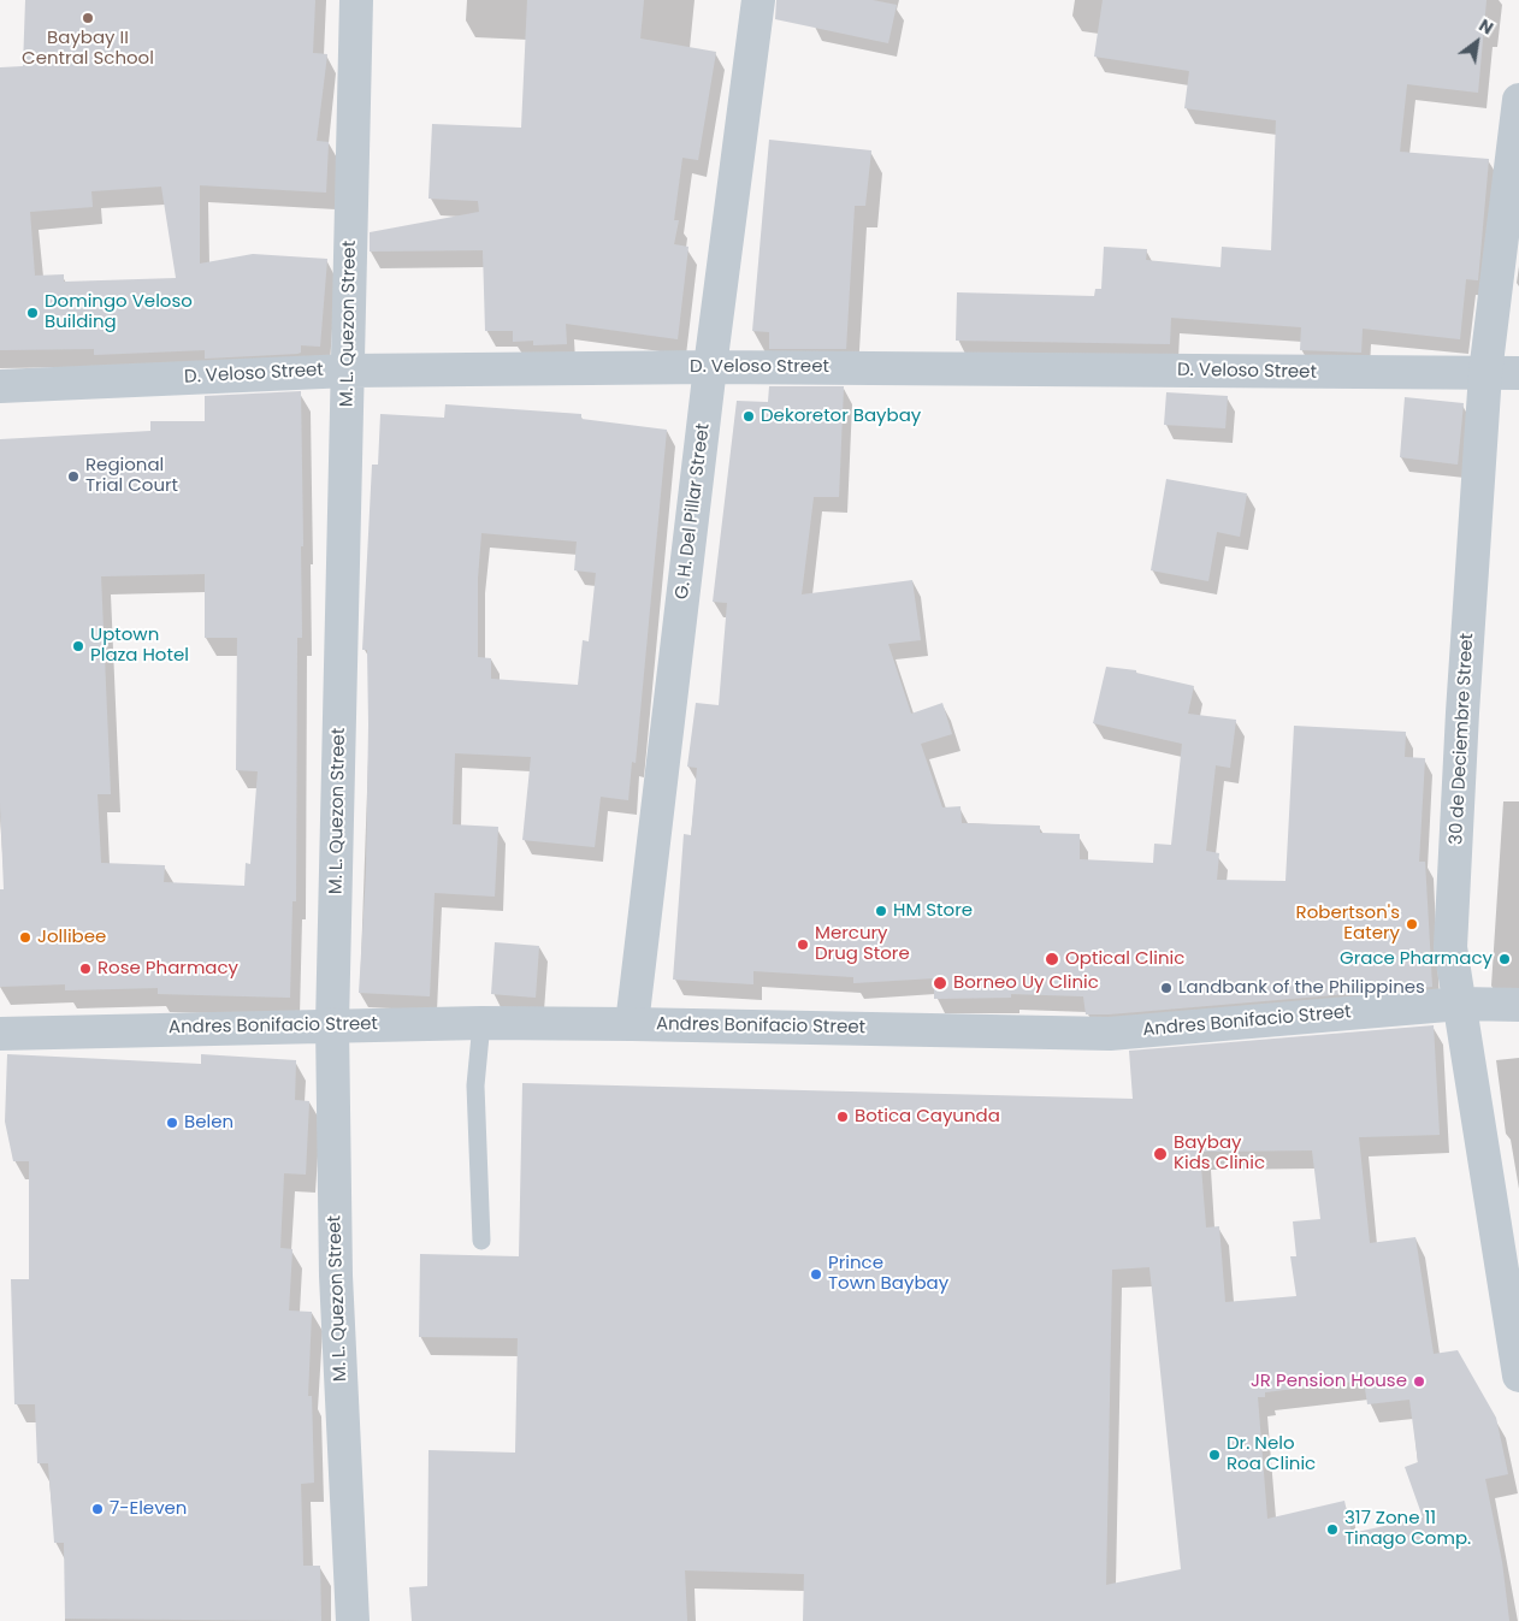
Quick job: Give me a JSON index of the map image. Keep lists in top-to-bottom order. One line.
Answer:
{"streets":{"street":["M. L. Quezon Street","D. Veloso Street","G. H. Del Pillar Street","30 de Deciembre Street","Andres Bonifacio Street"]},"crossings":[["M. L. Quezon Street","D. Veloso Street"],["M. L. Quezon Street","Andres Bonifacio Street"],["D. Veloso Street","G. H. Del Pillar Street"],["D. Veloso Street","30 de Deciembre Street"],["G. H. Del Pillar Street","Andres Bonifacio Street"],["30 de Deciembre Street","Andres Bonifacio Street"]],"places":["Baybay II Central School","Domingo Veloso Building","Dekoretor Baybay","Regional Trial Court","Uptown Plaza Hotel","HM Store","Robertson's Eatery","Jollibee","Mercury Drug Store","Optical Clinic","Grace Pharmacy","Rose Pharmacy","Borneo Uy Clinic","Landbank of the Philippines","Botica Cayunda","Belen","Baybay Kids Clinic","Prince Town Baybay","JR Pension House","Dr. Nelo Roa Clinic","7-Eleven","317 Zone 11 Tinago Comp."],"north":"top right"}
